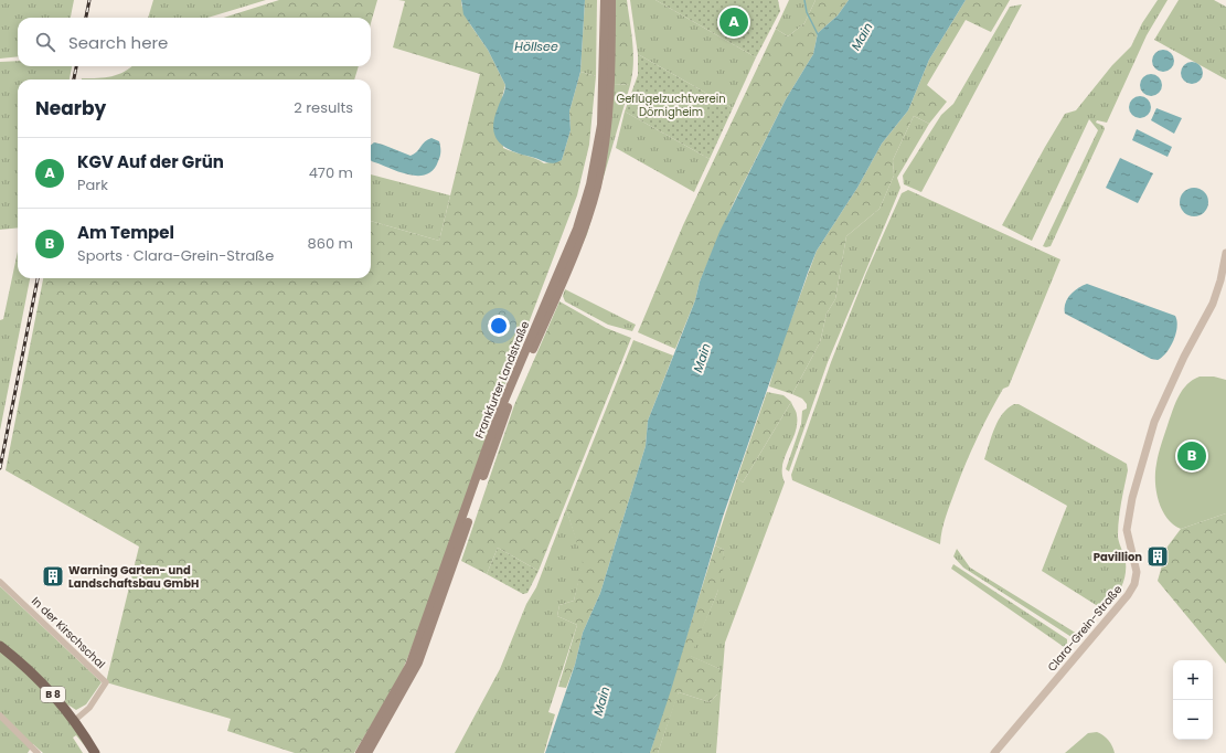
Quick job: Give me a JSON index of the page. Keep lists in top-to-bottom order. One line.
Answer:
{"streets":{"main road":["Frankfurter Landstraße","B 8"],"street":["Clara-Grein-Straße","In der Kirschschal"]},"crossings":[["In der Kirschschal","B 8"]],"water":["Main","Höllsee"],"parks":["Geflügelzuchtverein Dörnigheim"],"places":{"building":["Pavillion","Warning Garten- und Landschaftsbau GmbH"]},"page":{"pins":["A","B"],"search":"Search here","heading":["Nearby","2 results"],"list":[{"mark":"A","name":"KGV Auf der Grün","note":"Park","value":"470 m"},{"mark":"B","name":"Am Tempel","note":"Sports · Clara-Grein-Straße","value":"860 m"}],"map_buttons":["+","−"]}}
